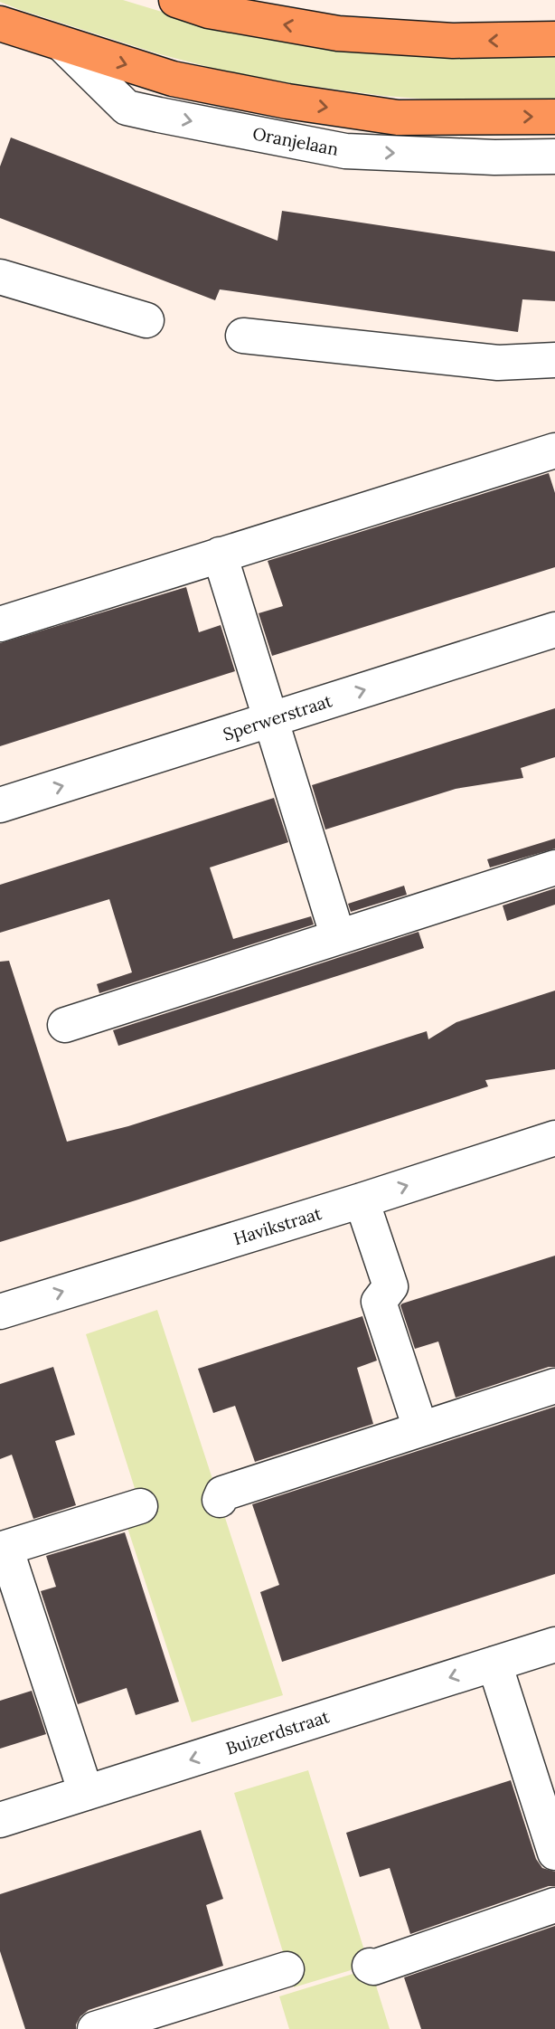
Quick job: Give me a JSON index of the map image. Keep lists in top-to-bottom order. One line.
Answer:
{"streets":{"main road":["Oranjelaan"],"street":["Sperwerstraat","Havikstraat","Buizerdstraat"]}}
